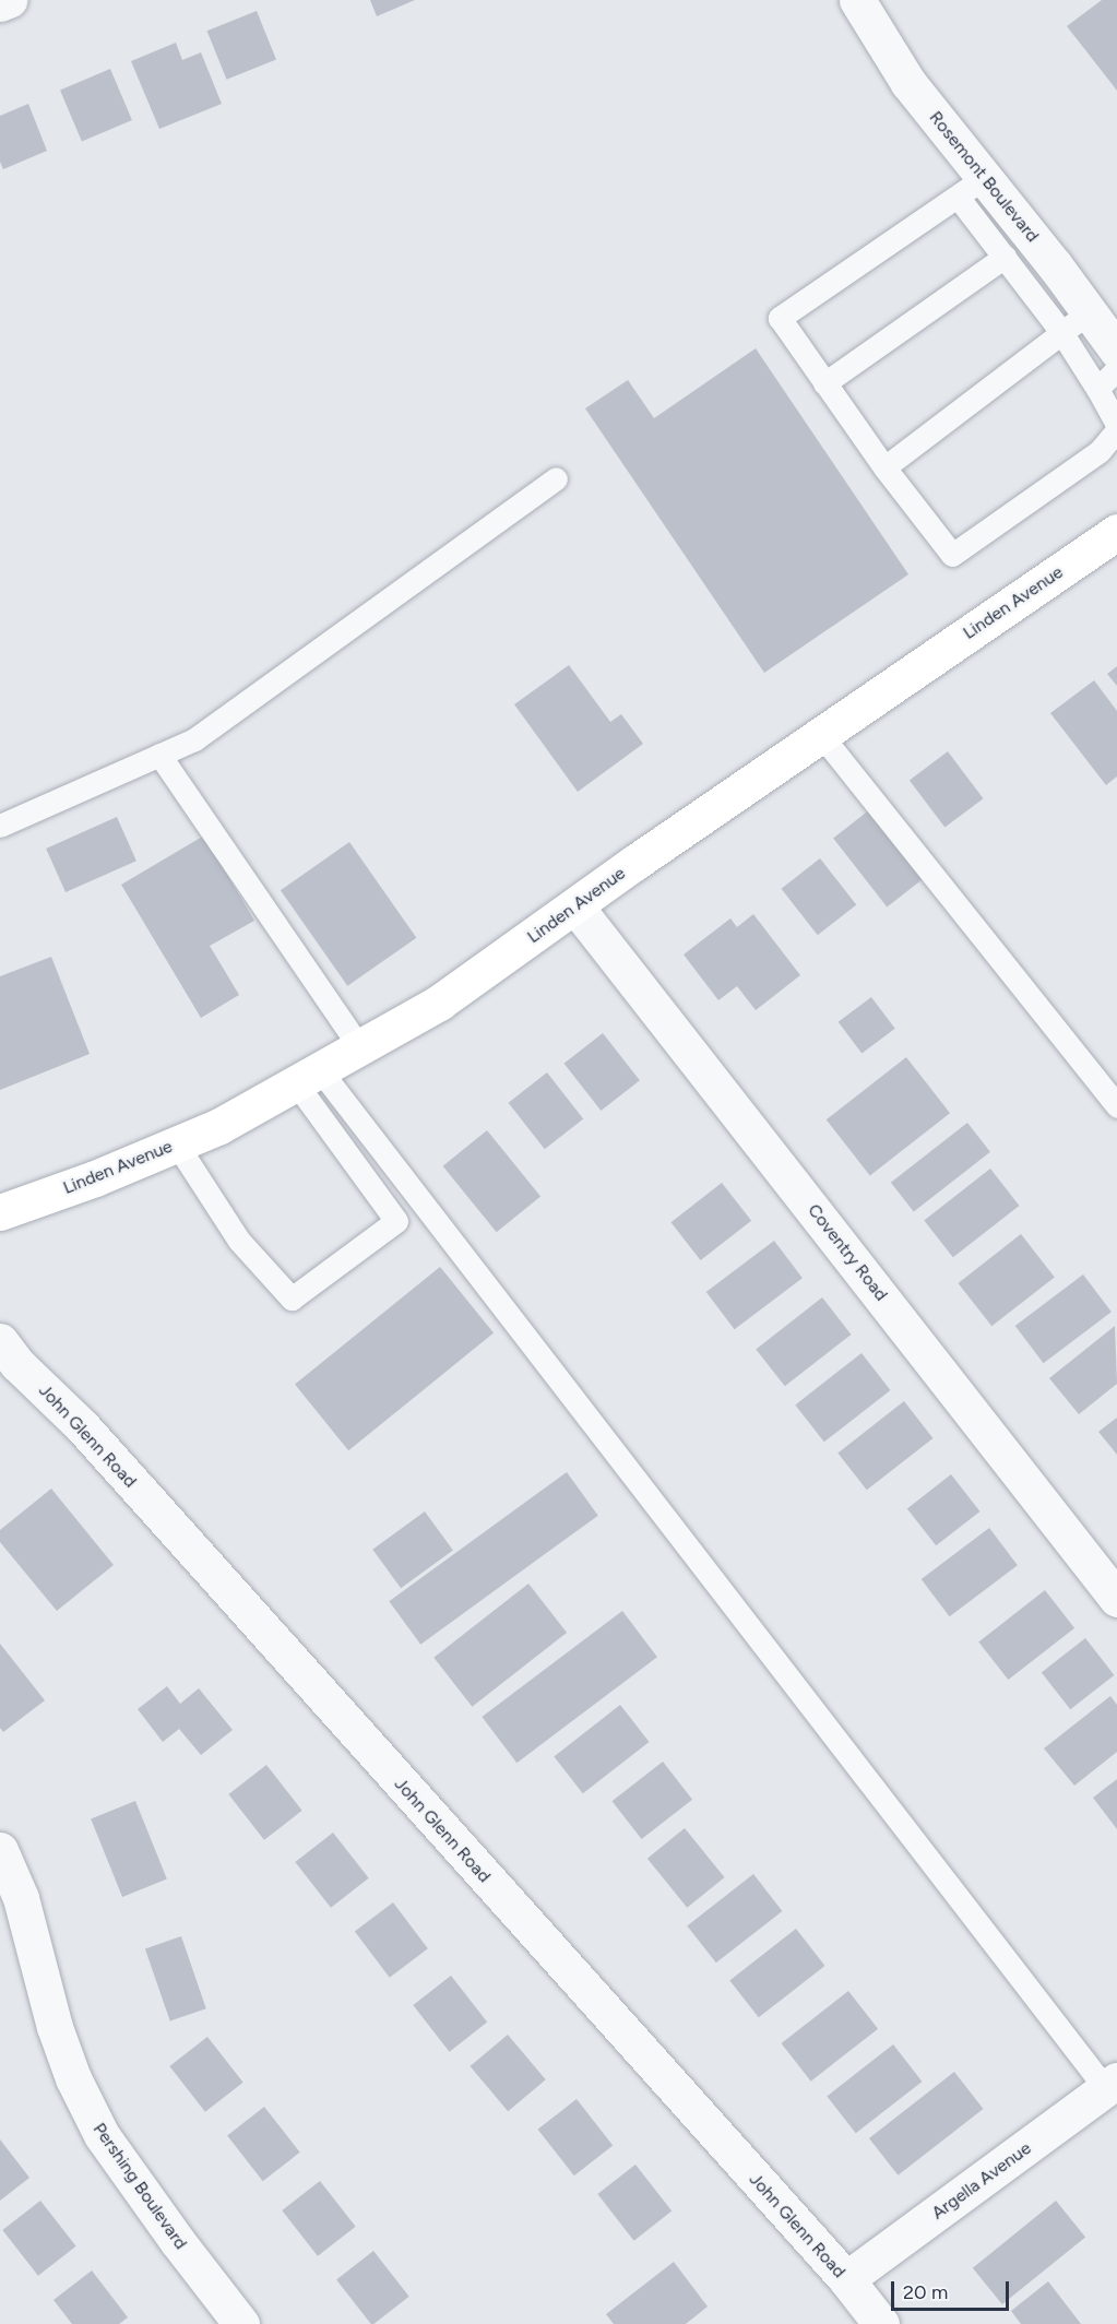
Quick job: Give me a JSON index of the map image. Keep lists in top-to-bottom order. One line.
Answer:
{"streets":{"main road":["Linden Avenue"],"street":["Rosemont Boulevard","Coventry Road","John Glenn Road","Argella Avenue","Pershing Boulevard"]},"crossings":[["Linden Avenue","Coventry Road"],["John Glenn Road","Argella Avenue"]],"scale_bar":"20 m"}
